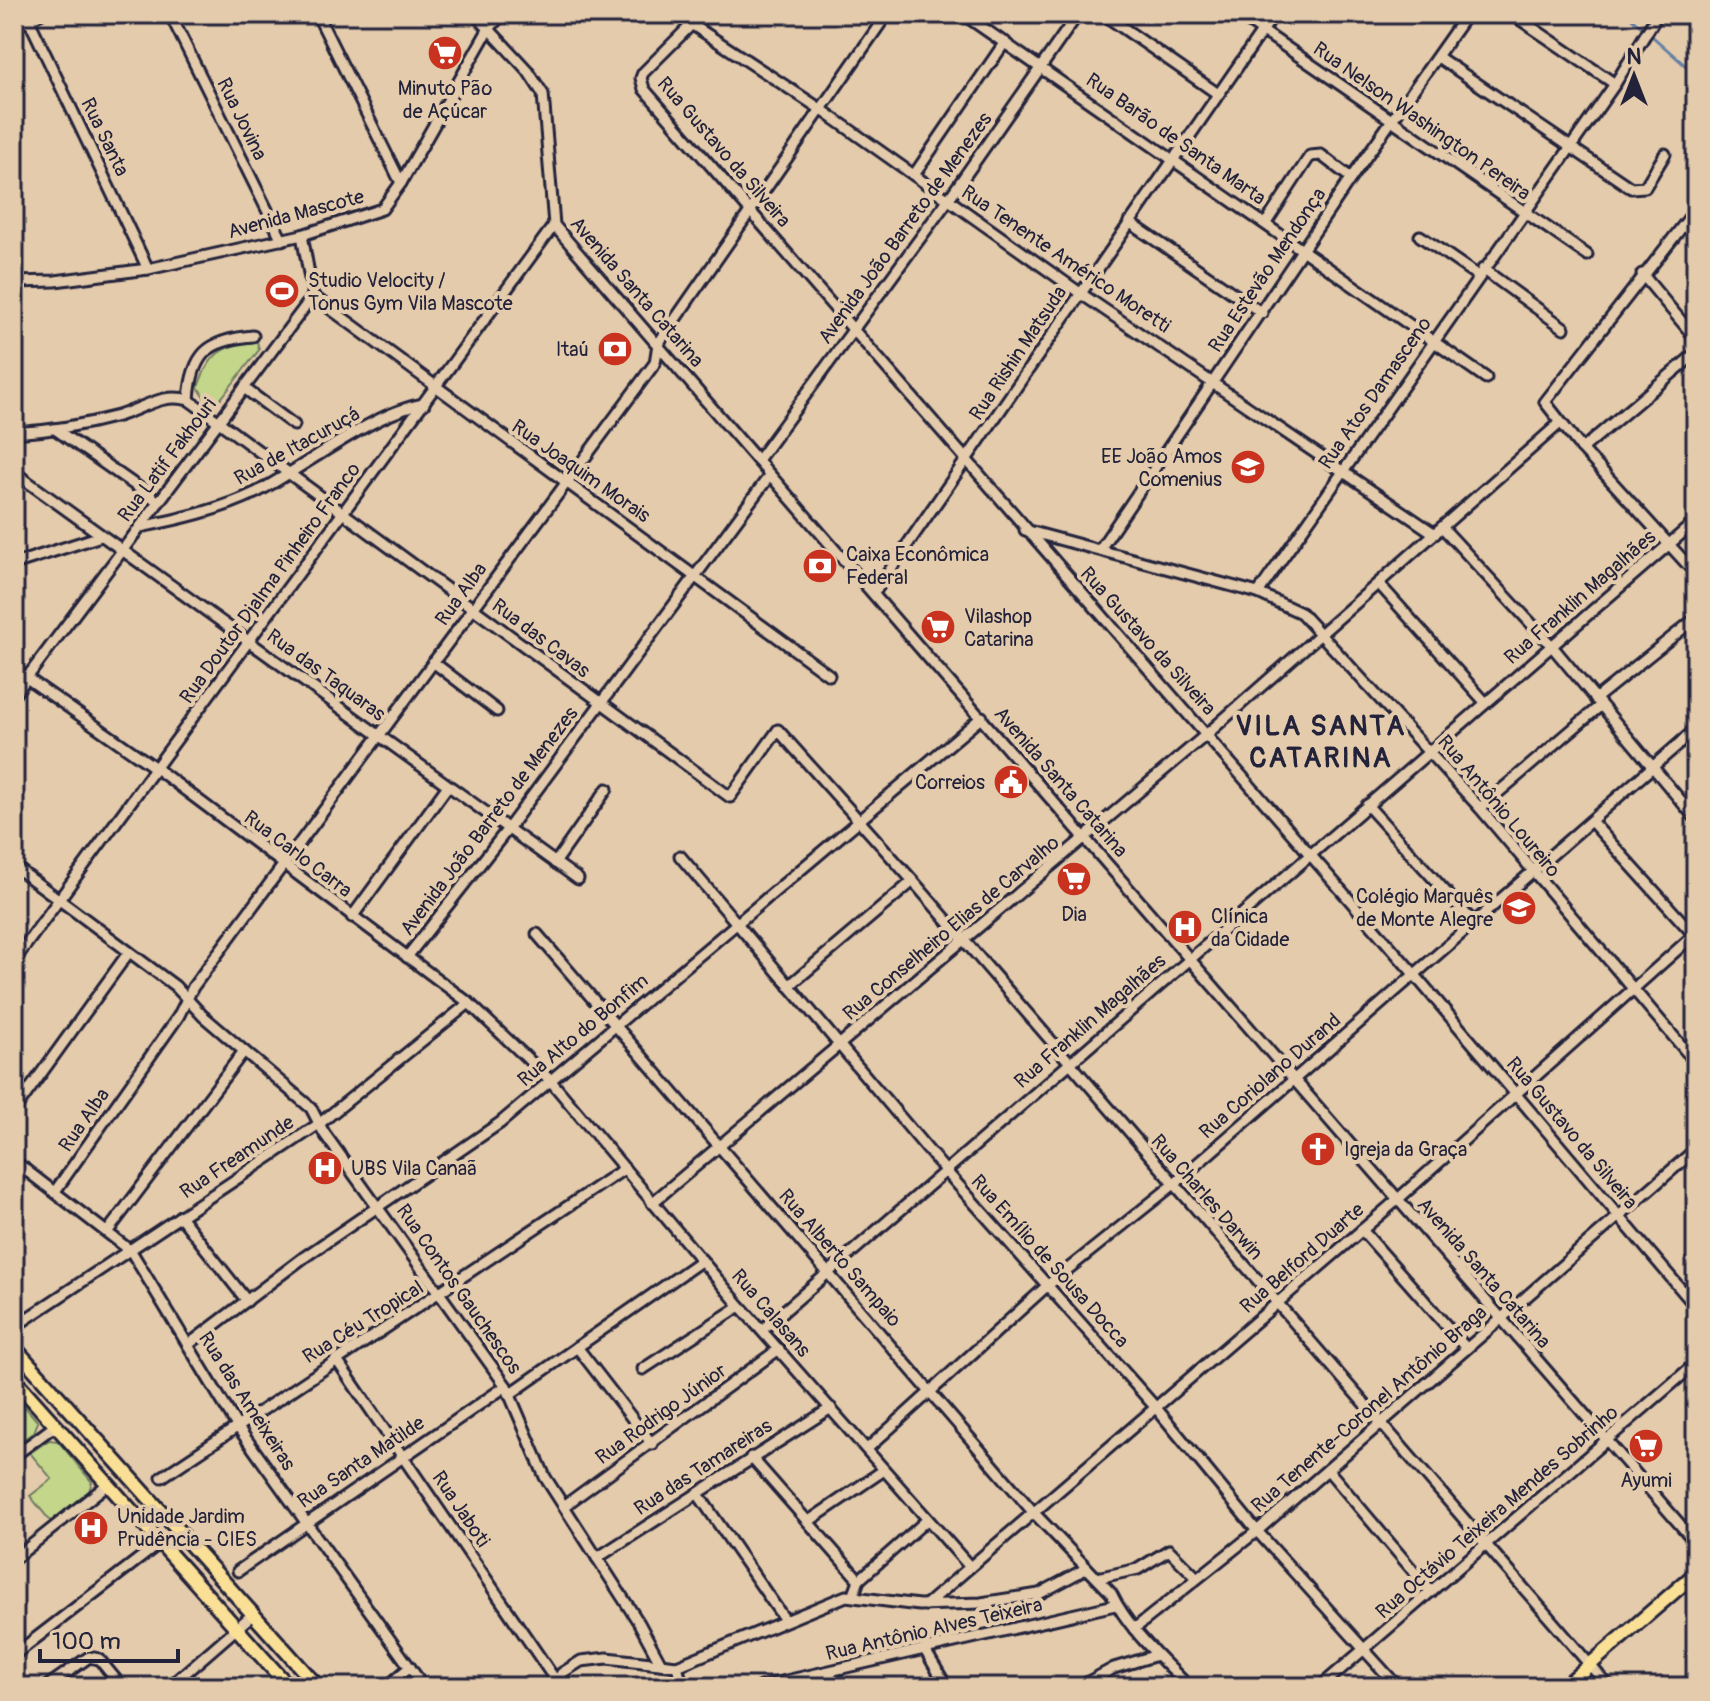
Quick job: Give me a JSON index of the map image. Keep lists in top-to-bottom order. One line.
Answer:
{"streets":{"street":["Rua Jovina","Rua Nelson Washington Pereira","Rua Santa","Rua Barão de Santa Marta","Rua Gustavo da Silveira","Avenida Mascote","Avenida João Barreto de Menezes","Rua Tenente Américo Moretti","Rua Estevão Mendonça","Avenida Santa Catarina","Rua Rishin Matsuda","Rua Atos Damasceno","Rua de Itacuruçá","Rua Latif Fakhouri","Rua Joaquim Morais","Rua Doutor Djalma Pinheiro Franco","Rua Alba","Rua Franklin Magalhães","Rua das Cavas","Rua das Taquaras","Rua Antônio Loureiro","Rua Carlo Carra","Rua Conselheiro Elias de Carvalho","Rua Alto do Bonfim","Rua Coriolano Durand","Rua Freamunde","Rua Charles Darwin","Rua Alberto Sampaio","Rua Belford Duarte","Rua Emílio de Sousa Docca","Rua Contos Gauchescos","Rua Calasans","Rua Céu Tropical","Rua das Ameixeiras","Rua Tenente-Coronel Antônio Braga","Rua Rodrigo Júnior","Rua Santa Matilde","Rua das Tamareiras","Rua Jaboti","Rua Octávio Teixeira Mendes Sobrinho","Rua Antônio Alves Teixeira"]},"crossings":[["Rua Jovina","Avenida Mascote"],["Rua Nelson Washington Pereira","Rua Estevão Mendonça"],["Rua Nelson Washington Pereira","Rua Rishin Matsuda"],["Rua Nelson Washington Pereira","Rua Atos Damasceno"],["Rua Santa","Avenida Mascote"],["Rua Barão de Santa Marta","Avenida João Barreto de Menezes"],["Rua Barão de Santa Marta","Rua Estevão Mendonça"],["Rua Barão de Santa Marta","Rua Rishin Matsuda"],["Rua Barão de Santa Marta","Rua Atos Damasceno"],["Rua Gustavo da Silveira","Avenida João Barreto de Menezes"],["Rua Gustavo da Silveira","Rua Tenente Américo Moretti"],["Rua Gustavo da Silveira","Rua Rishin Matsuda"],["Rua Gustavo da Silveira","Rua Alba"],["Rua Gustavo da Silveira","Rua Franklin Magalhães"],["Rua Gustavo da Silveira","Rua Conselheiro Elias de Carvalho"],["Rua Gustavo da Silveira","Rua Coriolano Durand"],["Rua Gustavo da Silveira","Rua Belford Duarte"],["Rua Gustavo da Silveira","Rua Tenente-Coronel Antônio Braga"],["Avenida Mascote","Avenida Santa Catarina"],["Avenida João Barreto de Menezes","Rua Tenente Américo Moretti"],["Avenida João Barreto de Menezes","Avenida Santa Catarina"],["Avenida João Barreto de Menezes","Rua Joaquim Morais"],["Avenida João Barreto de Menezes","Rua das Cavas"],["Avenida João Barreto de Menezes","Rua das Taquaras"],["Avenida João Barreto de Menezes","Rua Carlo Carra"],["Rua Tenente Américo Moretti","Rua Estevão Mendonça"],["Rua Tenente Américo Moretti","Rua Rishin Matsuda"],["Rua Tenente Américo Moretti","Rua Atos Damasceno"],["Rua Tenente Américo Moretti","Rua Alba"],["Rua Tenente Américo Moretti","Rua Franklin Magalhães"],["Rua Tenente Américo Moretti","Rua Conselheiro Elias de Carvalho"],["Rua Tenente Américo Moretti","Rua Coriolano Durand"],["Avenida Santa Catarina","Rua Rishin Matsuda"],["Avenida Santa Catarina","Rua Doutor Djalma Pinheiro Franco"],["Avenida Santa Catarina","Rua Alba"],["Avenida Santa Catarina","Rua Franklin Magalhães"],["Avenida Santa Catarina","Rua Conselheiro Elias de Carvalho"],["Avenida Santa Catarina","Rua Alto do Bonfim"],["Avenida Santa Catarina","Rua Coriolano Durand"],["Avenida Santa Catarina","Rua Belford Duarte"],["Avenida Santa Catarina","Rua Tenente-Coronel Antônio Braga"],["Avenida Santa Catarina","Rua Octávio Teixeira Mendes Sobrinho"],["Rua Atos Damasceno","Rua Antônio Loureiro"],["Rua de Itacuruçá","Rua Latif Fakhouri"],["Rua de Itacuruçá","Rua Doutor Djalma Pinheiro Franco"],["Rua de Itacuruçá","Rua das Cavas"],["Rua Latif Fakhouri","Rua Joaquim Morais"],["Rua Latif Fakhouri","Rua das Cavas"],["Rua Latif Fakhouri","Rua das Taquaras"],["Rua Latif Fakhouri","Rua Carlo Carra"],["Rua Joaquim Morais","Rua Doutor Djalma Pinheiro Franco"],["Rua Joaquim Morais","Rua Alba"],["Rua Doutor Djalma Pinheiro Franco","Rua das Cavas"],["Rua Doutor Djalma Pinheiro Franco","Rua das Taquaras"],["Rua Doutor Djalma Pinheiro Franco","Rua Carlo Carra"],["Rua Doutor Djalma Pinheiro Franco","Rua Contos Gauchescos"],["Rua Alba","Rua das Cavas"],["Rua Alba","Rua das Taquaras"],["Rua Alba","Rua Carlo Carra"],["Rua Alba","Rua Contos Gauchescos"],["Rua Alba","Rua das Ameixeiras"],["Rua Franklin Magalhães","Rua Antônio Loureiro"],["Rua Franklin Magalhães","Rua Charles Darwin"],["Rua Franklin Magalhães","Rua Alberto Sampaio"],["Rua Franklin Magalhães","Rua Emílio de Sousa Docca"],["Rua Franklin Magalhães","Rua Calasans"],["Rua das Cavas","Rua Charles Darwin"],["Rua Antônio Loureiro","Rua Conselheiro Elias de Carvalho"],["Rua Antônio Loureiro","Rua Coriolano Durand"],["Rua Antônio Loureiro","Rua Belford Duarte"],["Rua Carlo Carra","Rua Alto do Bonfim"],["Rua Carlo Carra","Rua Freamunde"],["Rua Carlo Carra","Rua Calasans"],["Rua Conselheiro Elias de Carvalho","Rua Charles Darwin"],["Rua Conselheiro Elias de Carvalho","Rua Alberto Sampaio"],["Rua Conselheiro Elias de Carvalho","Rua Emílio de Sousa Docca"],["Rua Conselheiro Elias de Carvalho","Rua Calasans"],["Rua Alto do Bonfim","Rua Charles Darwin"],["Rua Alto do Bonfim","Rua Alberto Sampaio"],["Rua Alto do Bonfim","Rua Emílio de Sousa Docca"],["Rua Alto do Bonfim","Rua Contos Gauchescos"],["Rua Alto do Bonfim","Rua Calasans"],["Rua Alto do Bonfim","Rua das Ameixeiras"],["Rua Coriolano Durand","Rua Charles Darwin"],["Rua Coriolano Durand","Rua Alberto Sampaio"],["Rua Coriolano Durand","Rua Emílio de Sousa Docca"],["Rua Coriolano Durand","Rua Calasans"],["Rua Freamunde","Rua Contos Gauchescos"],["Rua Freamunde","Rua das Ameixeiras"],["Rua Charles Darwin","Rua Belford Duarte"],["Rua Charles Darwin","Rua Tenente-Coronel Antônio Braga"],["Rua Charles Darwin","Rua Octávio Teixeira Mendes Sobrinho"],["Rua Alberto Sampaio","Rua Belford Duarte"],["Rua Alberto Sampaio","Rua Tenente-Coronel Antônio Braga"],["Rua Alberto Sampaio","Rua Antônio Alves Teixeira"],["Rua Belford Duarte","Rua Emílio de Sousa Docca"],["Rua Belford Duarte","Rua Calasans"],["Rua Emílio de Sousa Docca","Rua Tenente-Coronel Antônio Braga"],["Rua Emílio de Sousa Docca","Rua Octávio Teixeira Mendes Sobrinho"],["Rua Contos Gauchescos","Rua Céu Tropical"],["Rua Contos Gauchescos","Rua Rodrigo Júnior"],["Rua Contos Gauchescos","Rua Santa Matilde"],["Rua Contos Gauchescos","Rua das Tamareiras"],["Rua Calasans","Rua Céu Tropical"],["Rua Calasans","Rua Rodrigo Júnior"],["Rua Calasans","Rua Santa Matilde"],["Rua Calasans","Rua das Tamareiras"],["Rua Céu Tropical","Rua das Ameixeiras"],["Rua Céu Tropical","Rua Jaboti"],["Rua das Ameixeiras","Rua Santa Matilde"],["Rua Santa Matilde","Rua Jaboti"]],"districts":["VILA SANTA CATARINA"],"places":{"supermarket":["Minuto Pão de Açúcar","Vilashop Catarina","Dia","Ayumi"],"sports":["Studio Velocity / Tonus Gym Vila Mascote"],"bank":["Itaú","Caixa Econômica Federal"],"school or university":["EE João Amos Comenius","Colégio Marquês de Monte Alegre"],"public building":["Correios"],"hospital":["Clínica da Cidade","UBS Vila Canaã","Unidade Jardim Prudência - CIES"],"church":["Igreja da Graça"]},"scale_bar":"100 m","north":"top"}
